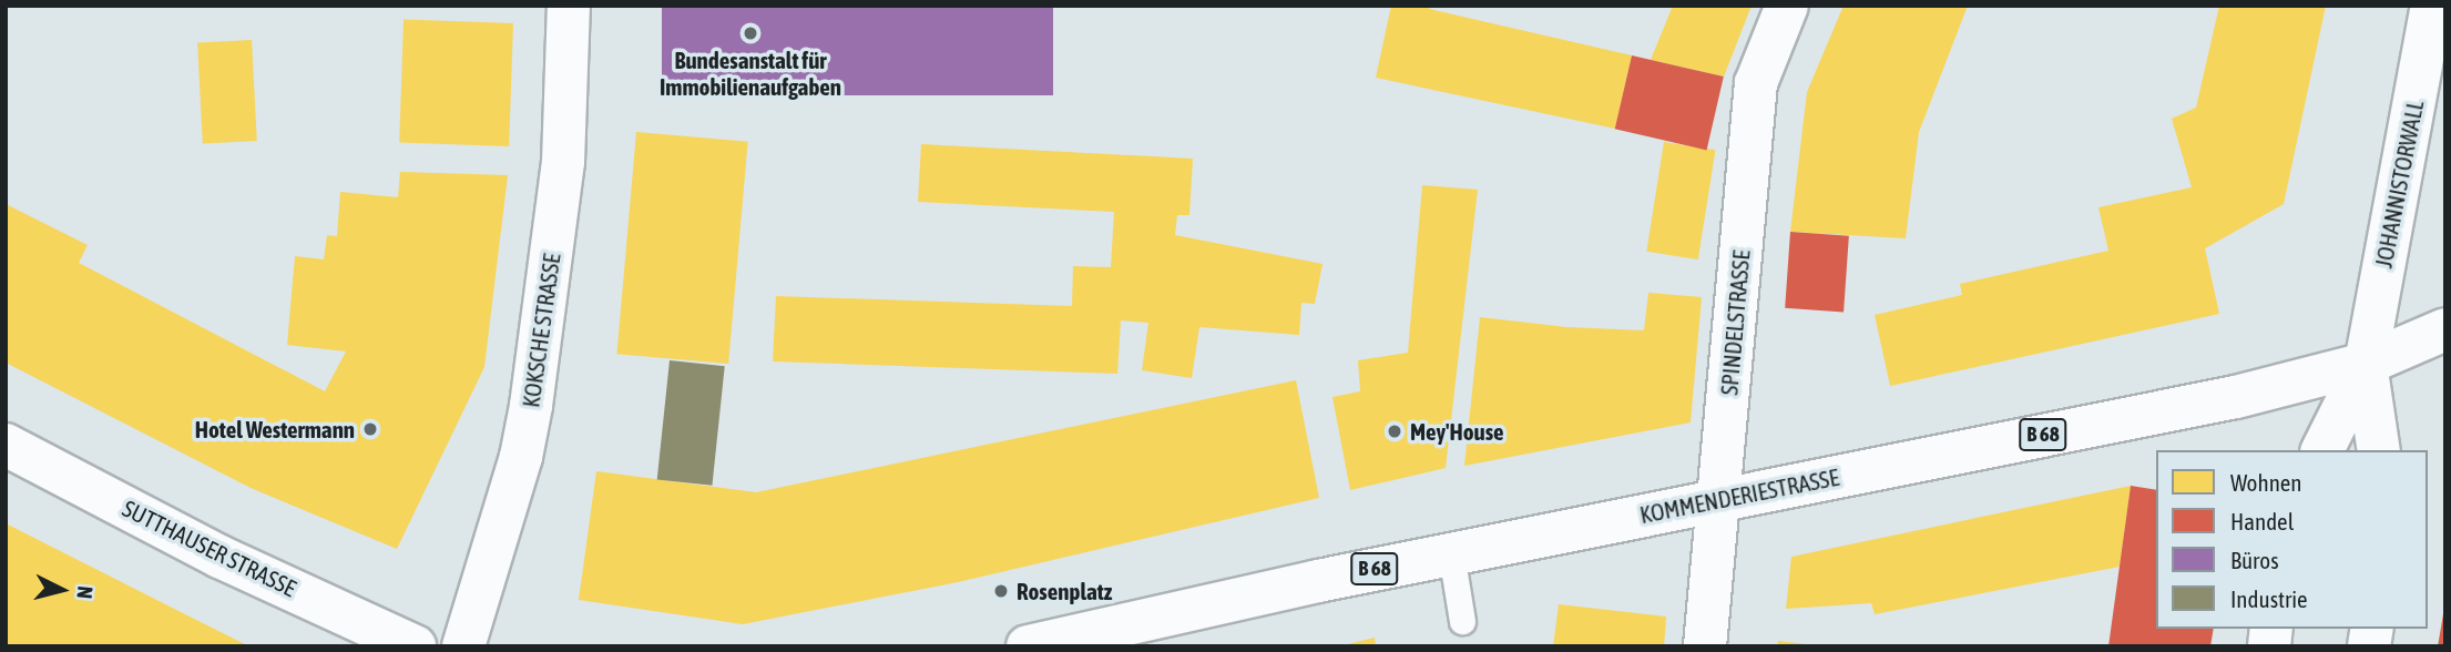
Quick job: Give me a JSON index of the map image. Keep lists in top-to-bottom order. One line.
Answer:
{"streets":{"main road":["JOHANNISTORWALL","SPINDELSTRASSE","KOKSCHE STRASSE","B 68","KOMMENDERIESTRASSE","SUTTHAUSER STRASSE"]},"crossings":[["JOHANNISTORWALL","KOMMENDERIESTRASSE"],["SPINDELSTRASSE","KOMMENDERIESTRASSE"]],"places":["Bundesanstalt für Immobilienaufgaben","Hotel Westermann","Mey'House","Rosenplatz"],"legend":["Wohnen","Handel","Büros","Industrie"],"north":"right"}
